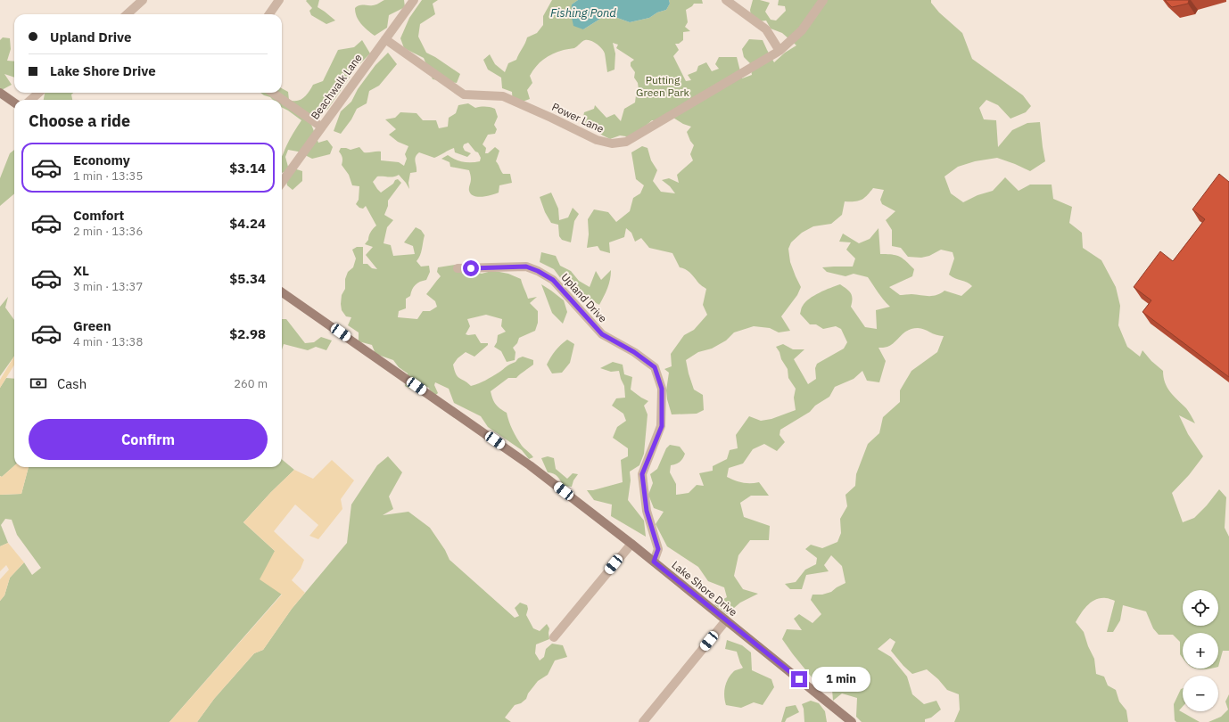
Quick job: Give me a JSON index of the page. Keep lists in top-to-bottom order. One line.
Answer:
{"streets":{"street":["Beachwalk Lane","Power Lane","Upland Drive","Lake Shore Drive"]},"crossings":[["Beachwalk Lane","Power Lane"],["Upland Drive","Lake Shore Drive"]],"water":["Fishing Pond"],"parks":["Putting Green Park"],"page":{"banner":["Upland Drive","Lake Shore Drive"],"heading":"Choose a ride","list":[{"name":"Economy","note":"1 min · 13:35","value":"$3.14"},{"name":"Comfort","note":"2 min · 13:36","value":"$4.24"},{"name":"XL","note":"3 min · 13:37","value":"$5.34"},{"name":"Green","note":"4 min · 13:38","value":"$2.98"}],"pay":["Cash","260 m"],"buttons":"Confirm","map_buttons":["+","−"],"bubble":"1 min"}}
